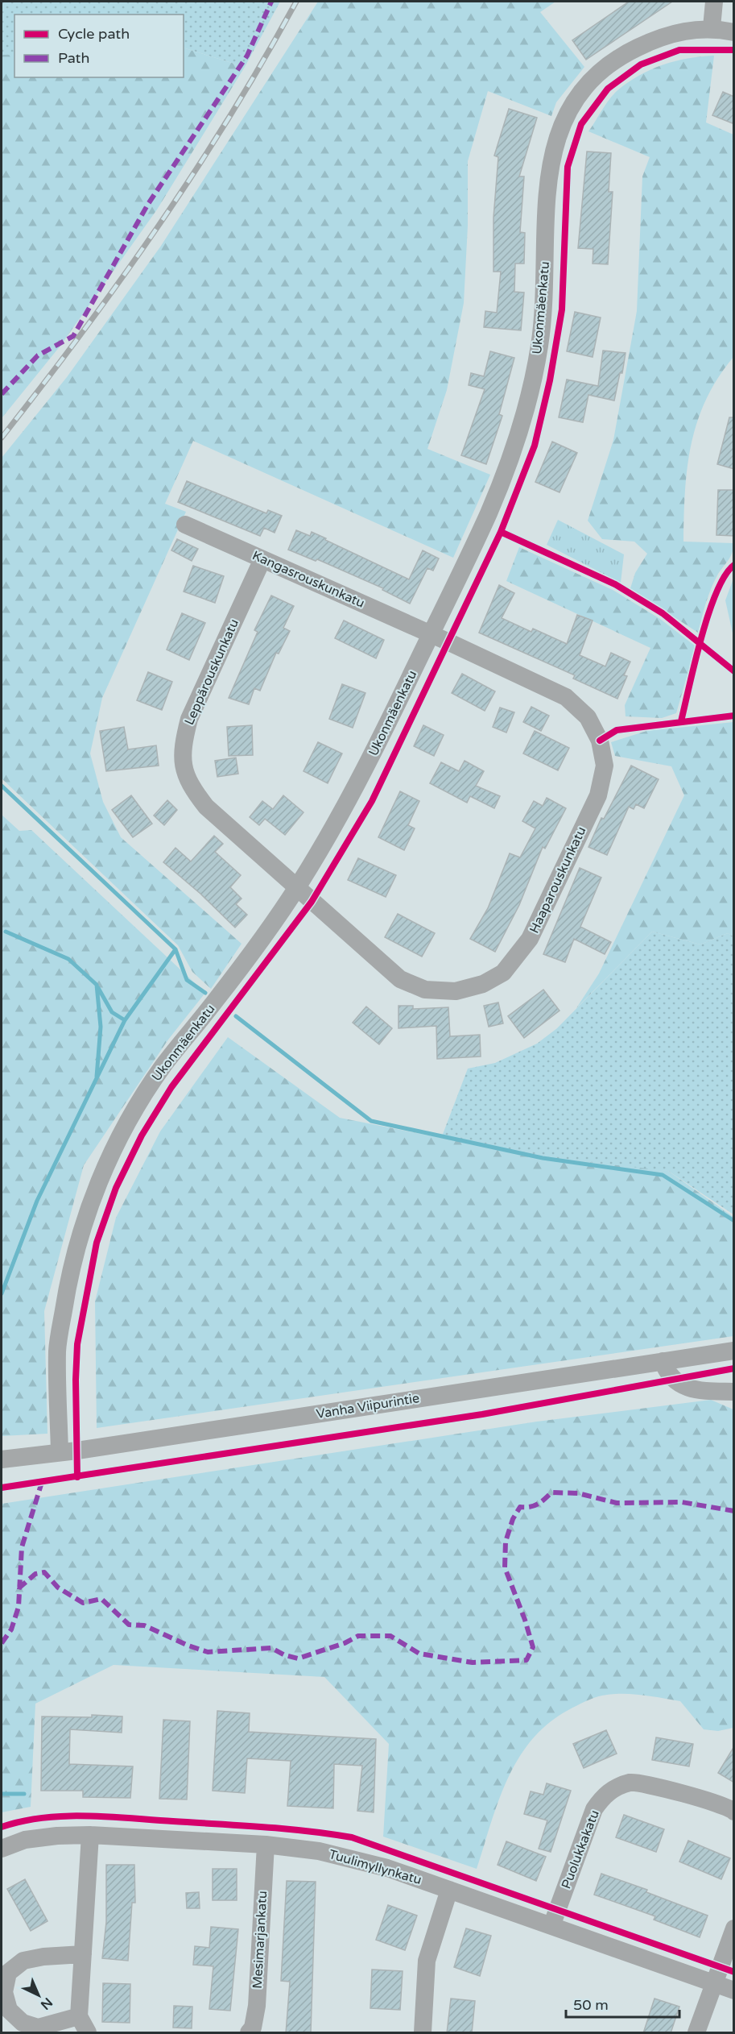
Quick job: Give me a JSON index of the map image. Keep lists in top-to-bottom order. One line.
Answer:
{"streets":{"street":["Ukonmäenkatu","Kangasrouskunkatu","Leppärouskunkatu","Haaparouskunkatu","Vanha Viipurintie","Puolukkakatu","Tuulimyllynkatu","Mesimarjankatu"]},"crossings":[["Ukonmäenkatu","Kangasrouskunkatu"],["Ukonmäenkatu","Leppärouskunkatu"],["Ukonmäenkatu","Haaparouskunkatu"],["Ukonmäenkatu","Vanha Viipurintie"],["Kangasrouskunkatu","Leppärouskunkatu"],["Kangasrouskunkatu","Haaparouskunkatu"],["Leppärouskunkatu","Haaparouskunkatu"],["Puolukkakatu","Tuulimyllynkatu"],["Tuulimyllynkatu","Mesimarjankatu"]],"legend":["Cycle path","Path"],"scale_bar":"50 m","north":"bottom right"}
